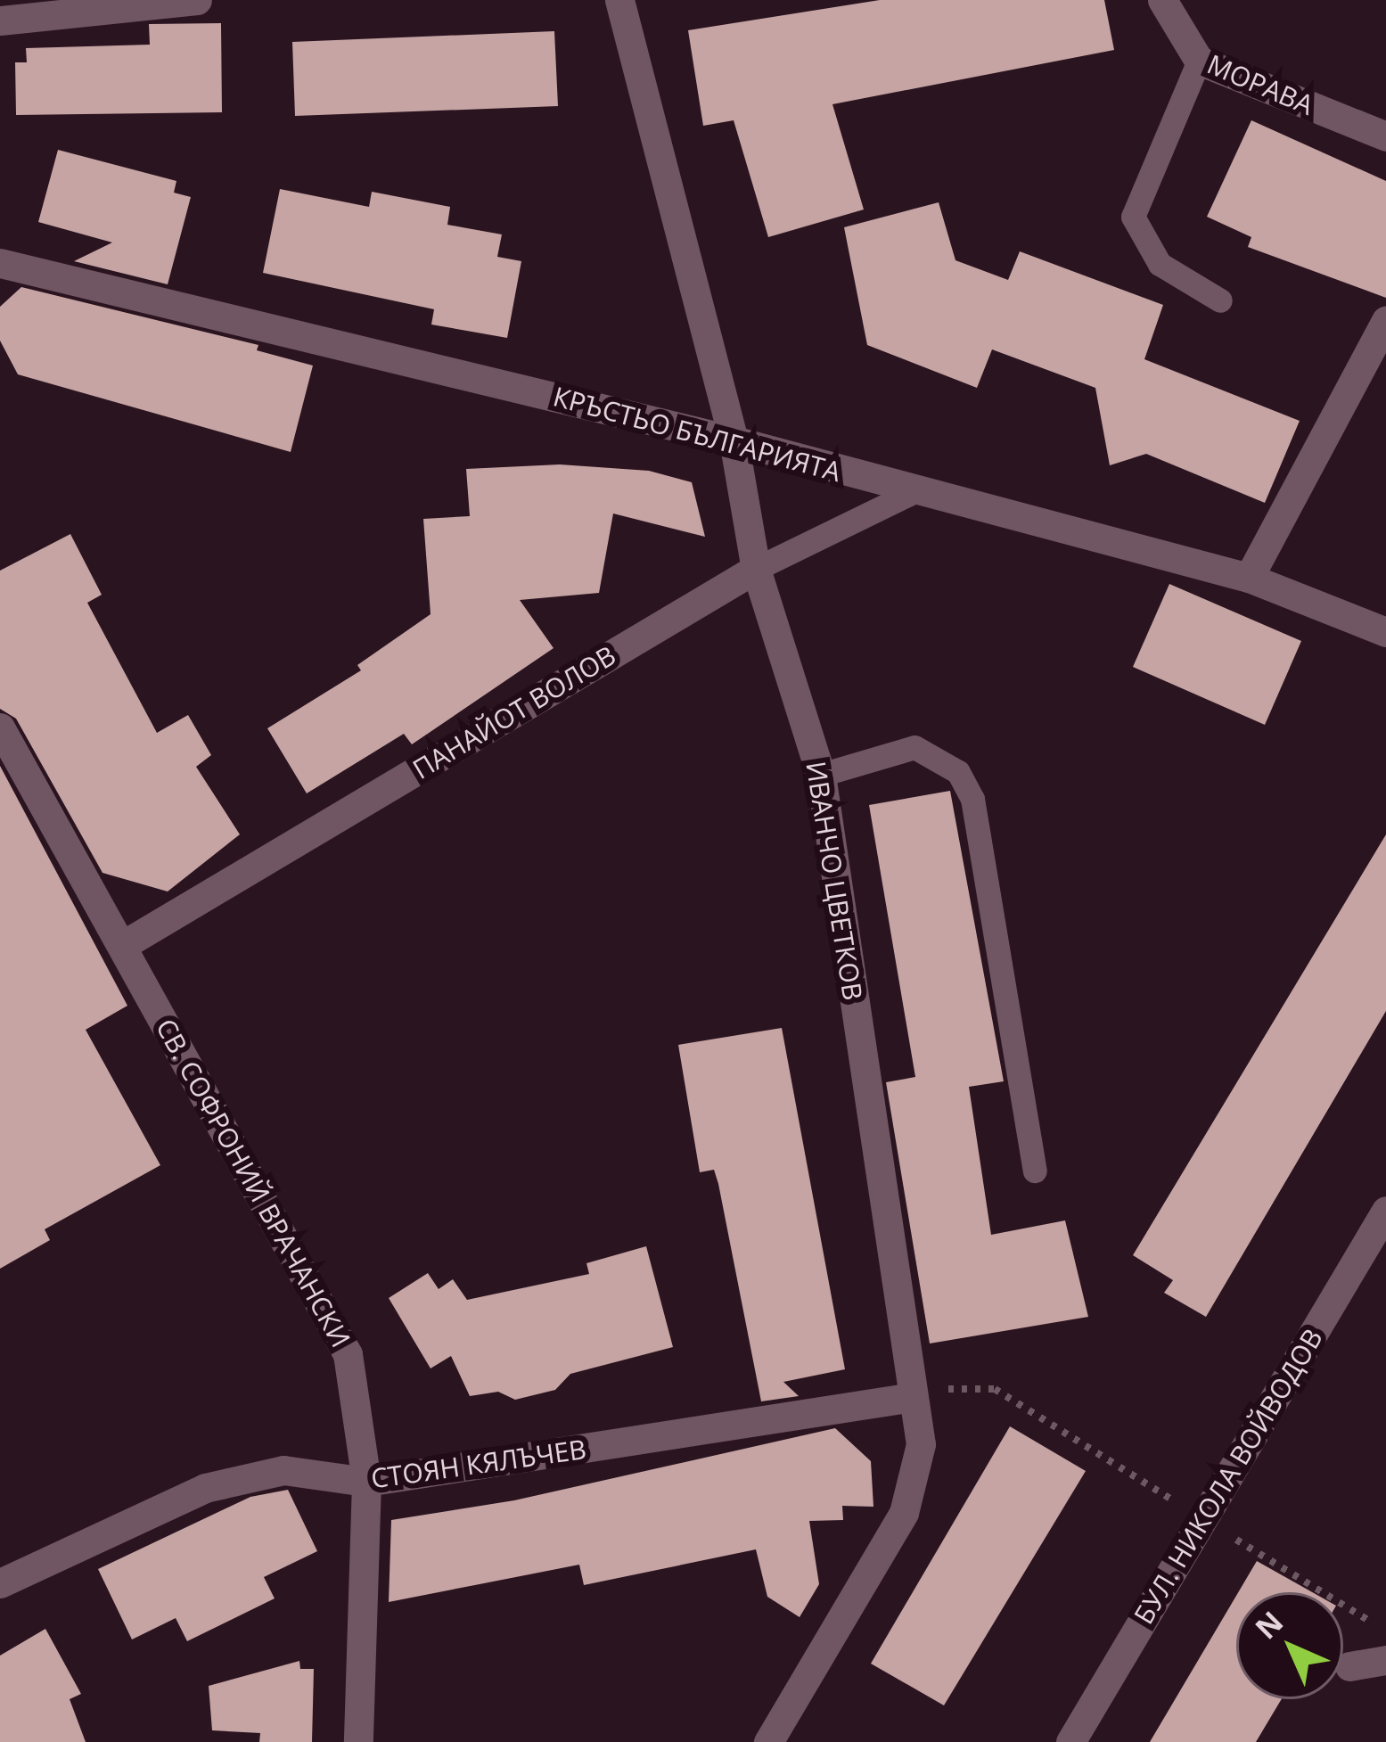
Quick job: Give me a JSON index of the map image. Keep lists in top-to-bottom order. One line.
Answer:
{"streets":{"street":["МОРАВА","КРЪСТЬО БЪЛГАРИЯТА","ПАНАЙОТ ВОЛОВ","ИВАНЧО ЦВЕТКОВ","СВ. СОФРОНИЙ ВРАЧАНСКИ","СТОЯН КЯЛЪЧЕВ","БУЛ. НИКОЛА ВОЙВОДОВ"]},"crossings":[["КРЪСТЬО БЪЛГАРИЯТА","ПАНАЙОТ ВОЛОВ"],["КРЪСТЬО БЪЛГАРИЯТА","ИВАНЧО ЦВЕТКОВ"],["ПАНАЙОТ ВОЛОВ","ИВАНЧО ЦВЕТКОВ"],["ПАНАЙОТ ВОЛОВ","СВ. СОФРОНИЙ ВРАЧАНСКИ"],["ИВАНЧО ЦВЕТКОВ","СТОЯН КЯЛЪЧЕВ"],["СВ. СОФРОНИЙ ВРАЧАНСКИ","СТОЯН КЯЛЪЧЕВ"]],"north":"top left"}
